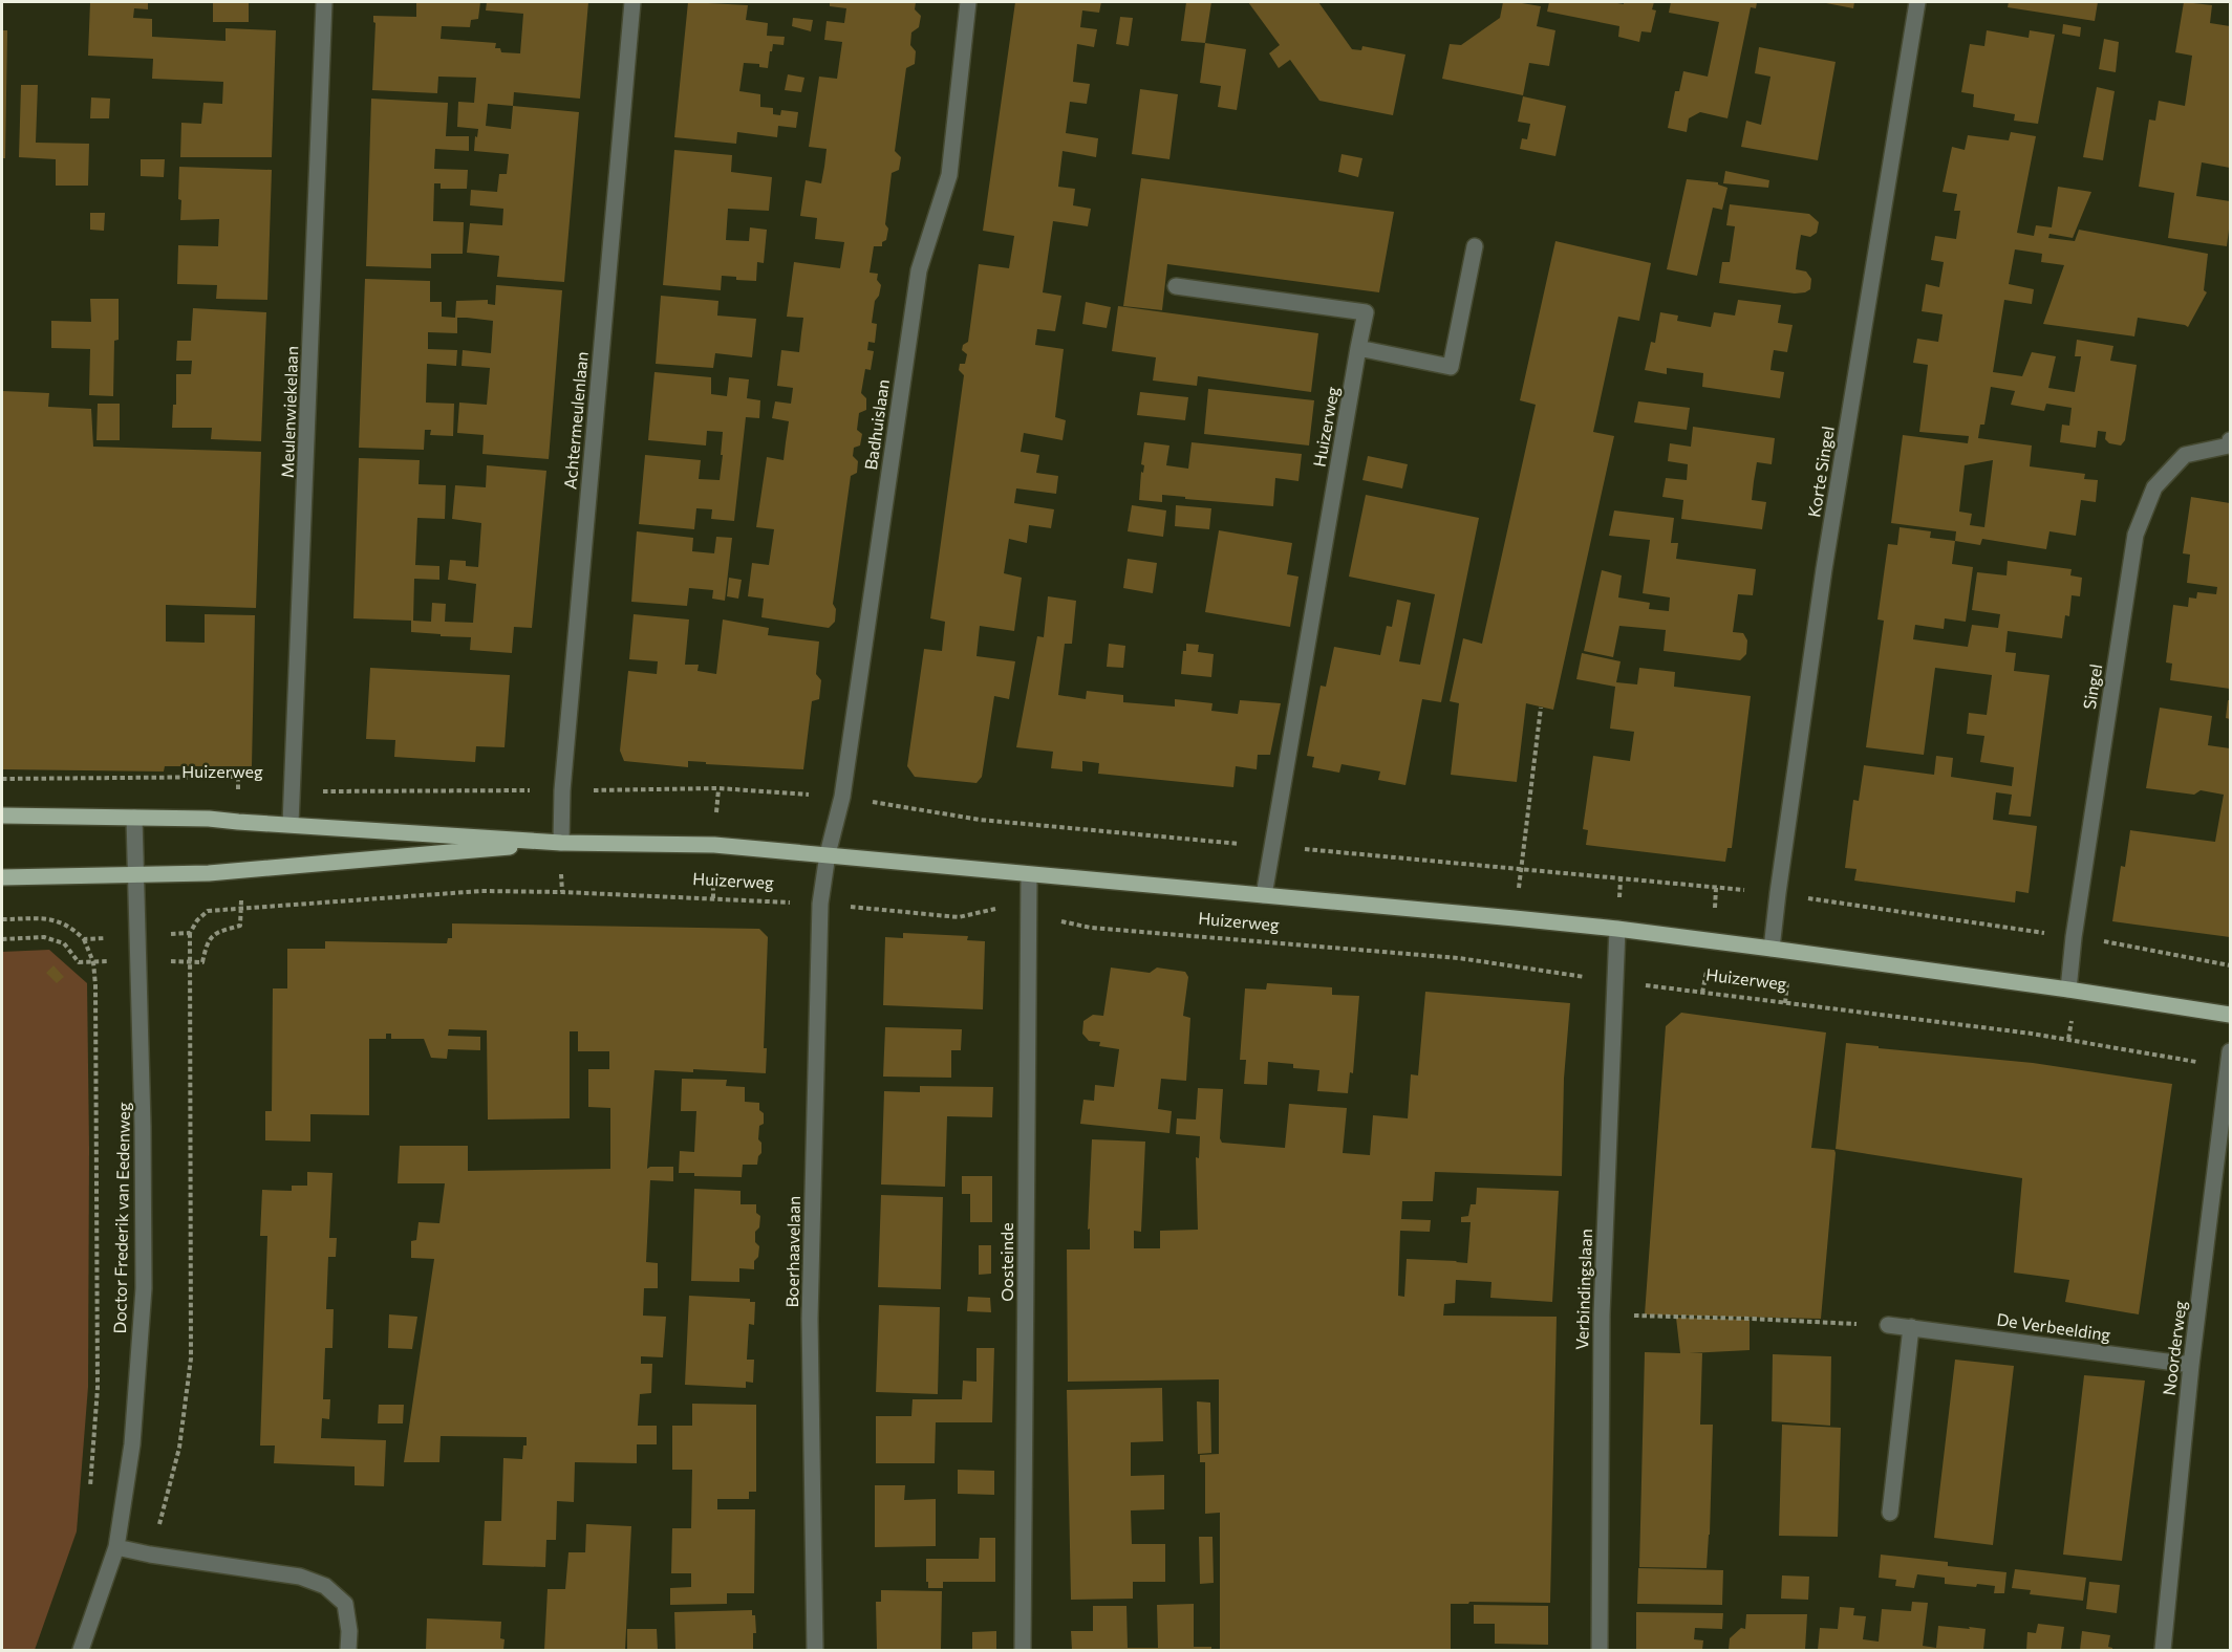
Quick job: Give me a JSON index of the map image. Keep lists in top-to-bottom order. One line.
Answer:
{"streets":{"main road":["Huizerweg"],"street":["Meulenwiekelaan","Achtermeulenlaan","Badhuislaan","Korte Singel","Singel","Doctor Frederik van Eedenweg","Boerhaavelaan","Oosteinde","Verbindingslaan","De Verbeelding","Noorderweg"]},"crossings":[["Meulenwiekelaan","Huizerweg"],["Achtermeulenlaan","Huizerweg"],["Badhuislaan","Huizerweg"],["Badhuislaan","Boerhaavelaan"],["Huizerweg","Korte Singel"],["Huizerweg","Singel"],["Huizerweg","Doctor Frederik van Eedenweg"],["Huizerweg","Boerhaavelaan"],["Huizerweg","Oosteinde"],["Huizerweg","Verbindingslaan"],["Huizerweg","Noorderweg"],["De Verbeelding","Noorderweg"]]}
